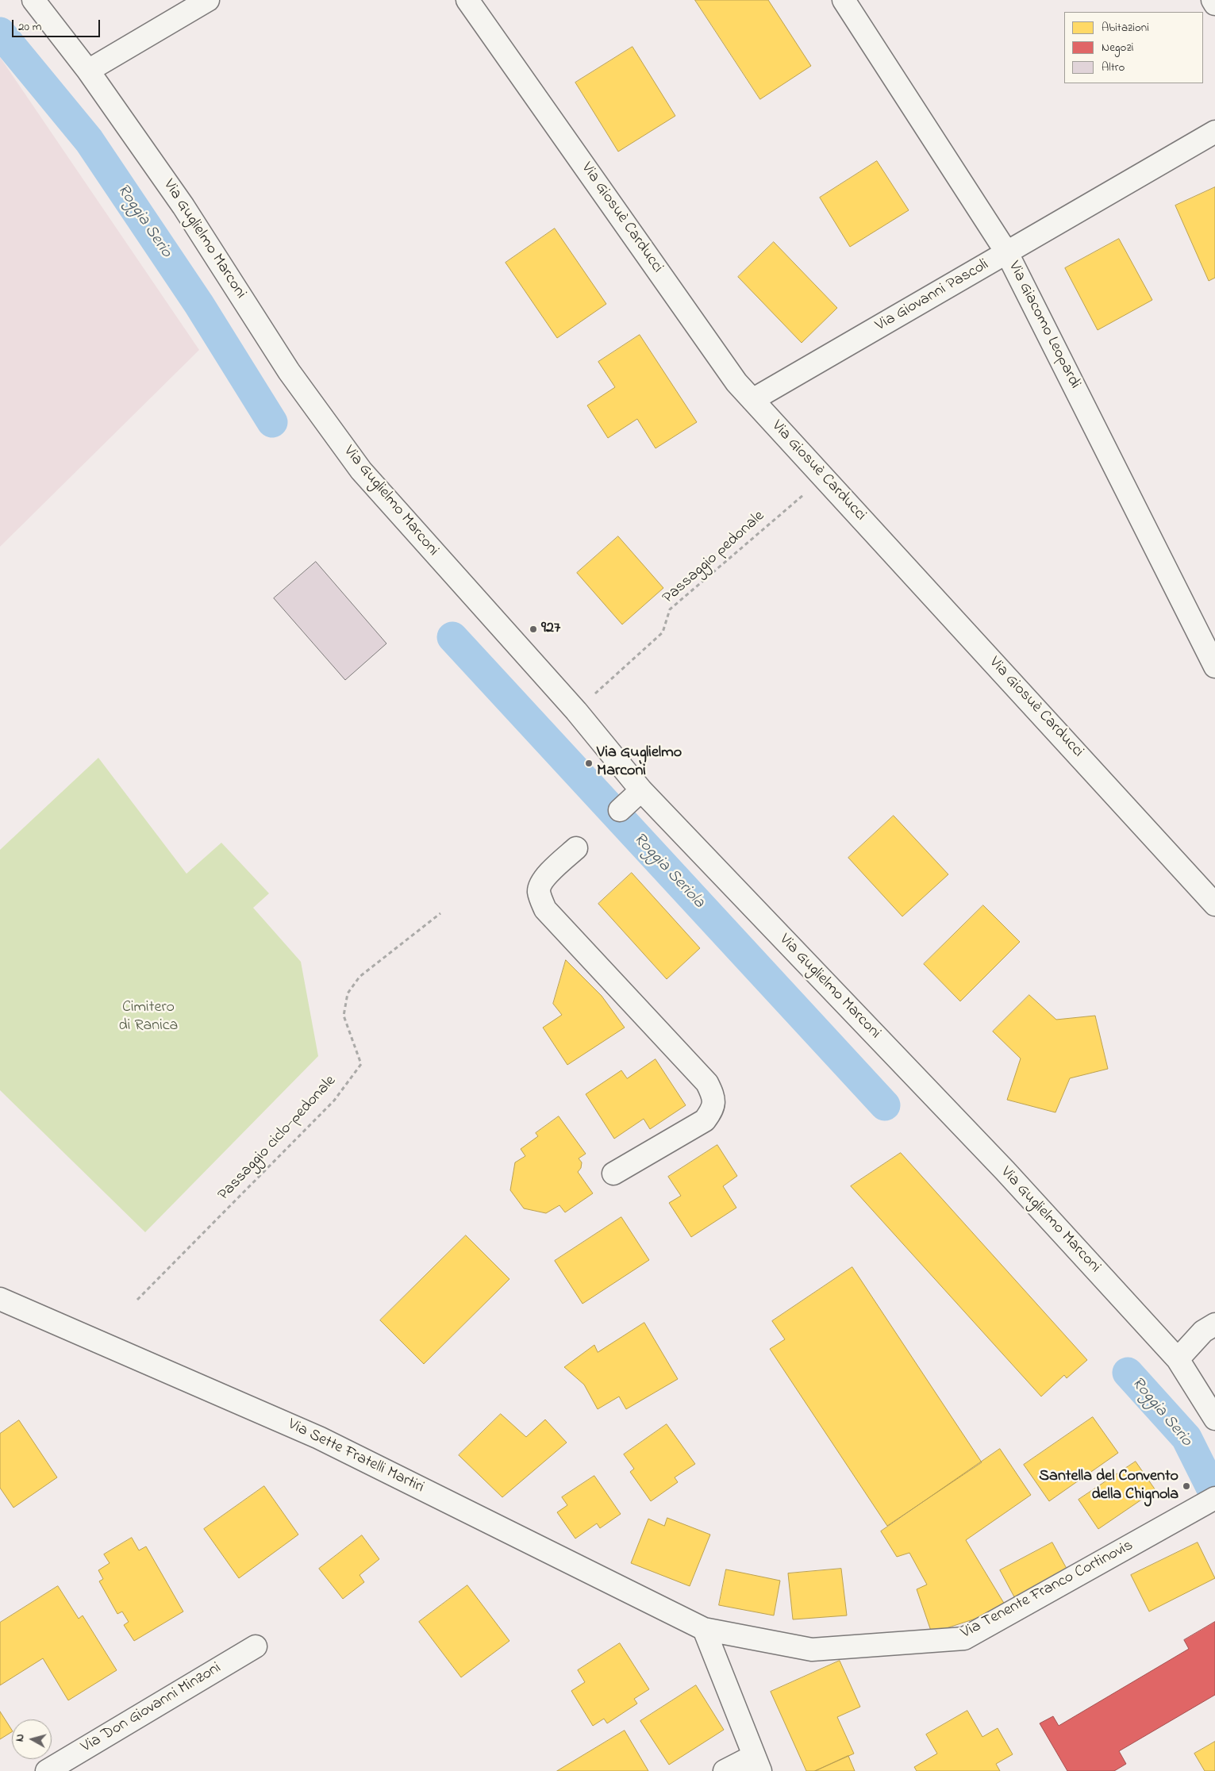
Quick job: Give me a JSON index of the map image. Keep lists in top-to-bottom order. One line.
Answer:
{"streets":{"street":["Via Giosuè Carducci","Via Guglielmo Marconi","Via Giovanni Pascoli","Via Giacomo Leopardi","Via Sette Fratelli Martiri","Via Tenente Franco Cortinovis","Via Don Giovanni Minzoni"],"path":["Passaggio pedonale","Passaggio ciclo-pedonale"]},"crossings":[["Via Giosuè Carducci","Via Giovanni Pascoli"],["Via Giosuè Carducci","Passaggio pedonale"],["Via Guglielmo Marconi","Passaggio pedonale"],["Via Giovanni Pascoli","Via Giacomo Leopardi"],["Via Sette Fratelli Martiri","Via Tenente Franco Cortinovis"]],"water":["Roggia Serio","Roggia Seriola"],"parks":["Cimitero di Ranica"],"places":["927","Via Guglielmo Marconi","Santella del Convento della Chignola"],"legend":["Abitazioni","Negozi","Altro"],"scale_bar":"20 m","north":"left"}
